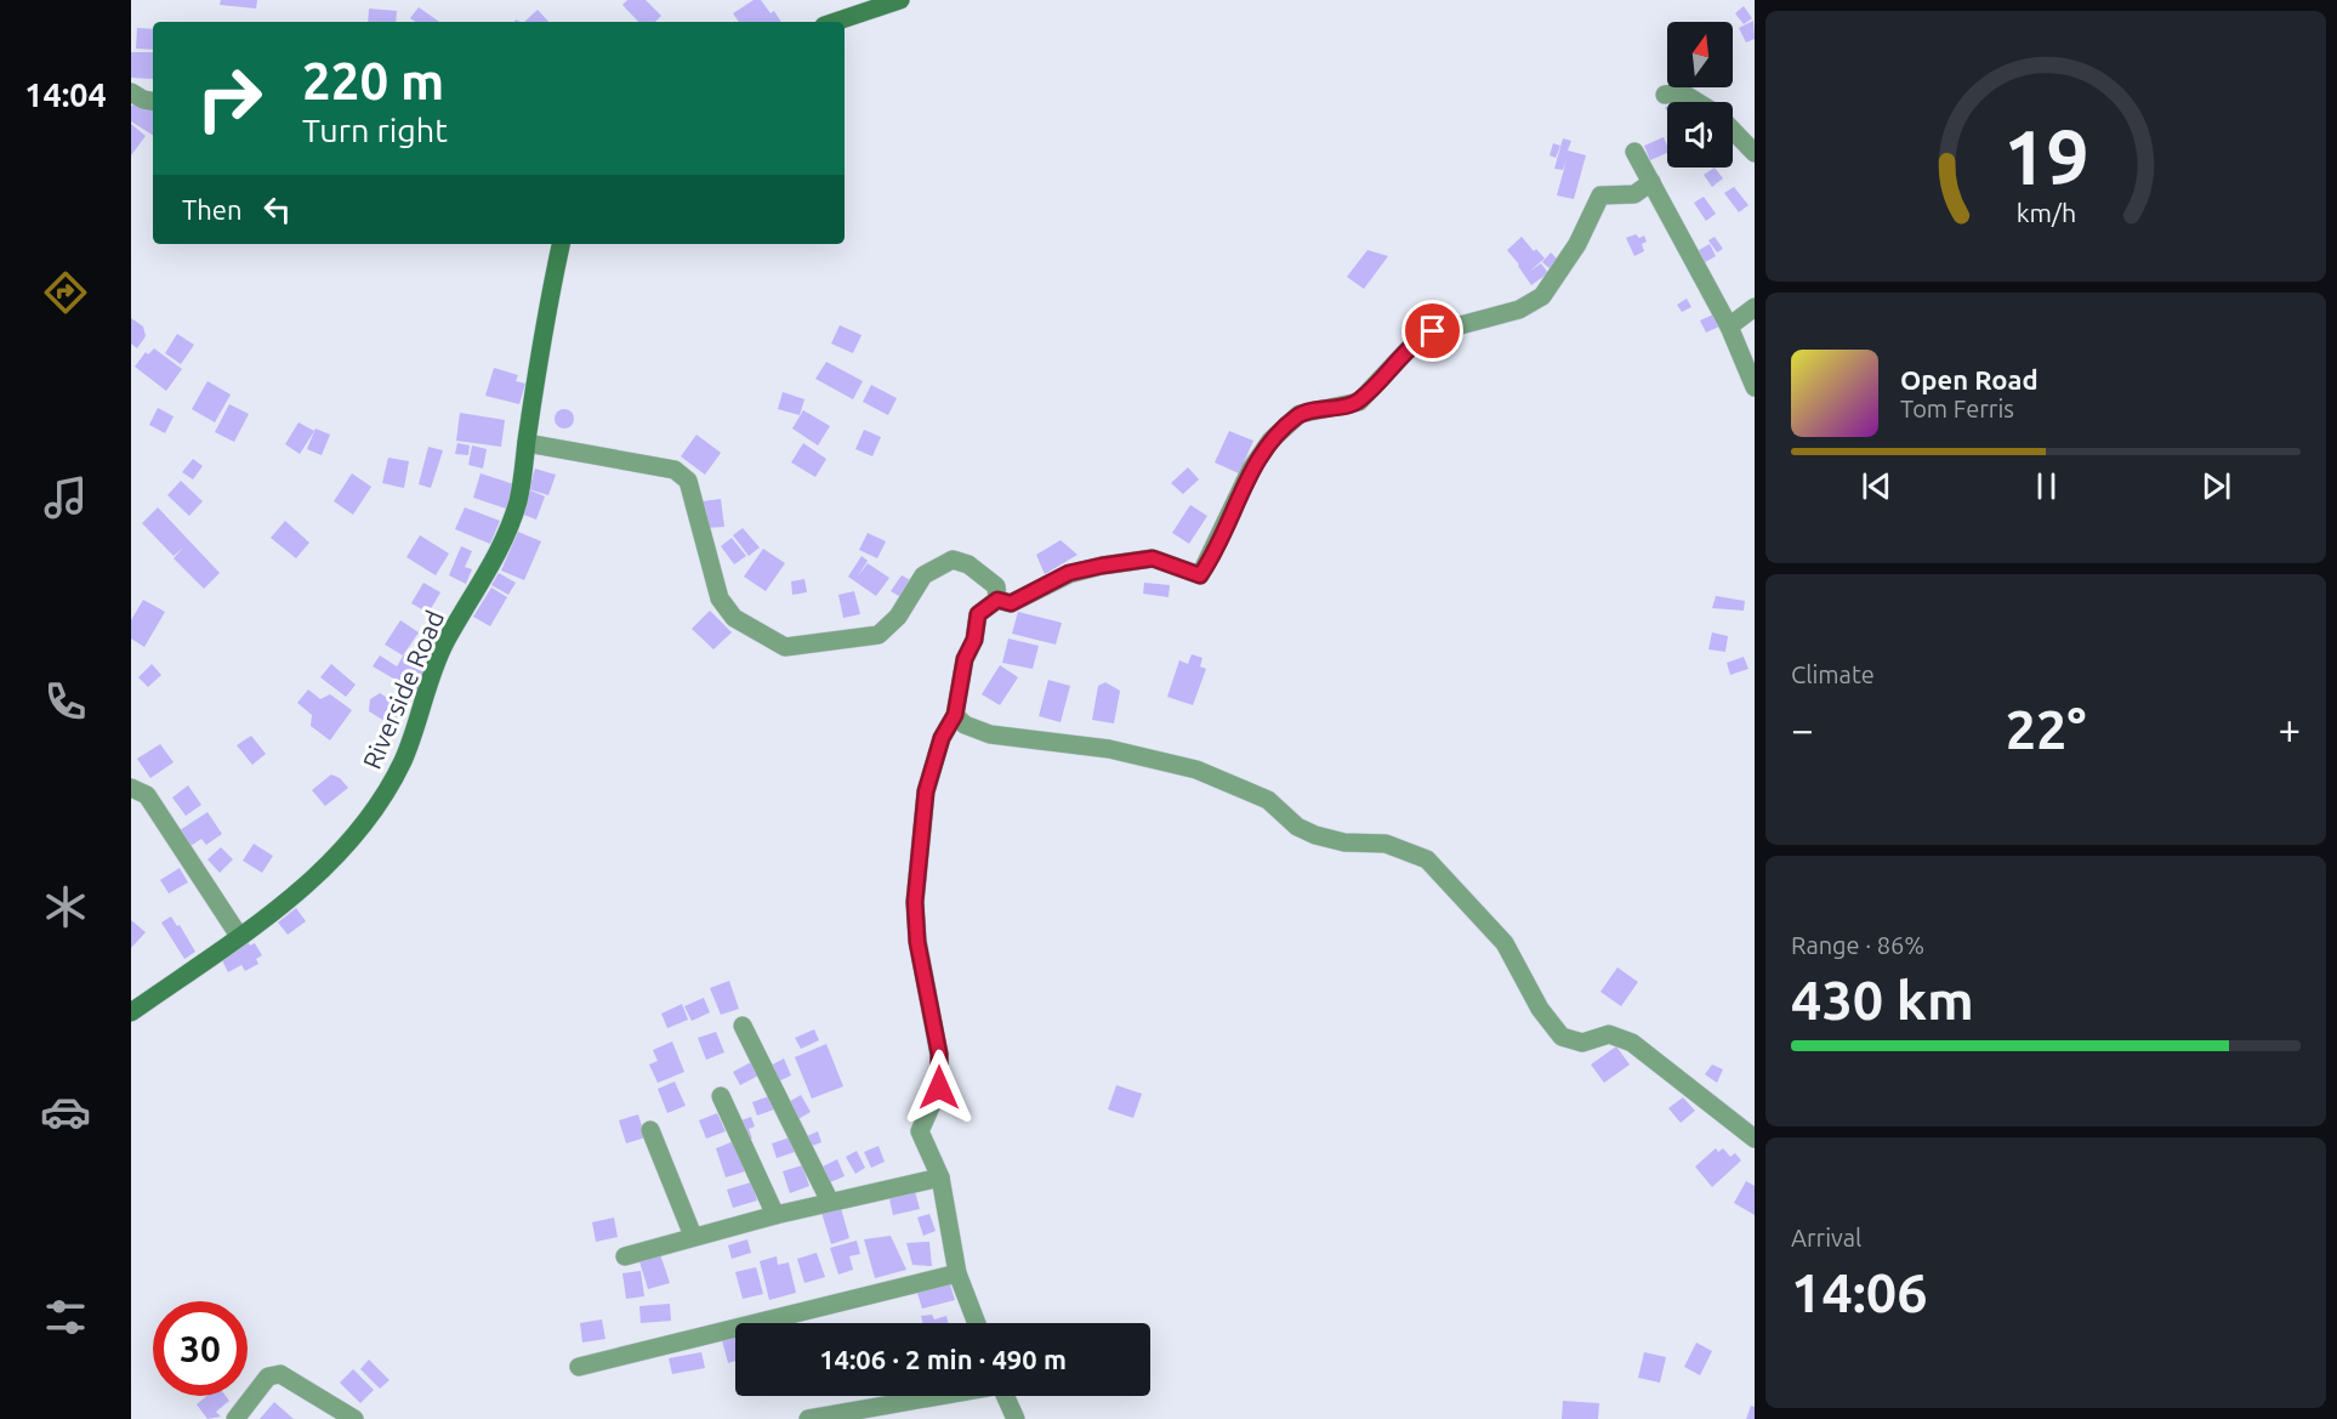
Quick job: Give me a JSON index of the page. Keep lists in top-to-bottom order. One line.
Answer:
{"streets":{"street":["Riverside Road"]},"north":"top","page":{"tabs":"14:04","turn":["220 m","Turn right"],"then":"Then","song":["Open Road","Tom Ferris"],"tile":["Climate",["Range · 86%","430 km"],["Arrival","14:06"]],"heat":["−","22°","+"],"limit":"30","trip":"14:06 · 2 min · 490 m","gauge":["19","km/h"]}}
